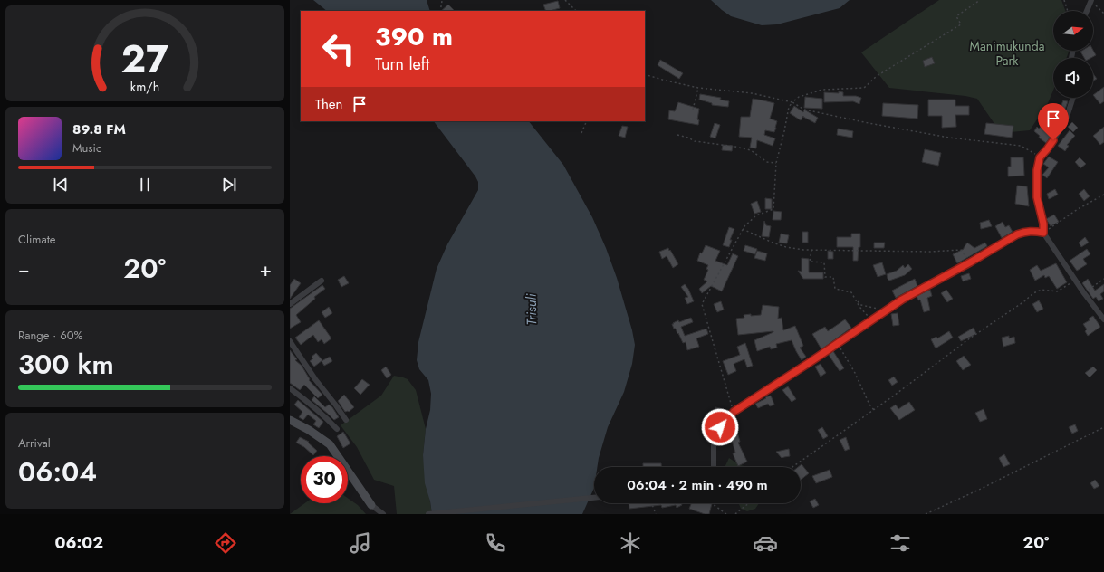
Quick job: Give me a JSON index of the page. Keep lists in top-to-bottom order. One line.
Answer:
{"water":["Trisuli"],"parks":["Manimukunda Park"],"north":"right","page":{"turn":["390 m","Turn left"],"then":"Then","song":["89.8 FM","Music"],"tile":["Climate",["Range · 60%","300 km"],["Arrival","06:04"]],"heat":["−","20°","+"],"limit":"30","trip":"06:04 · 2 min · 490 m","tabs":["06:02","20°"],"gauge":["27","km/h"]}}
